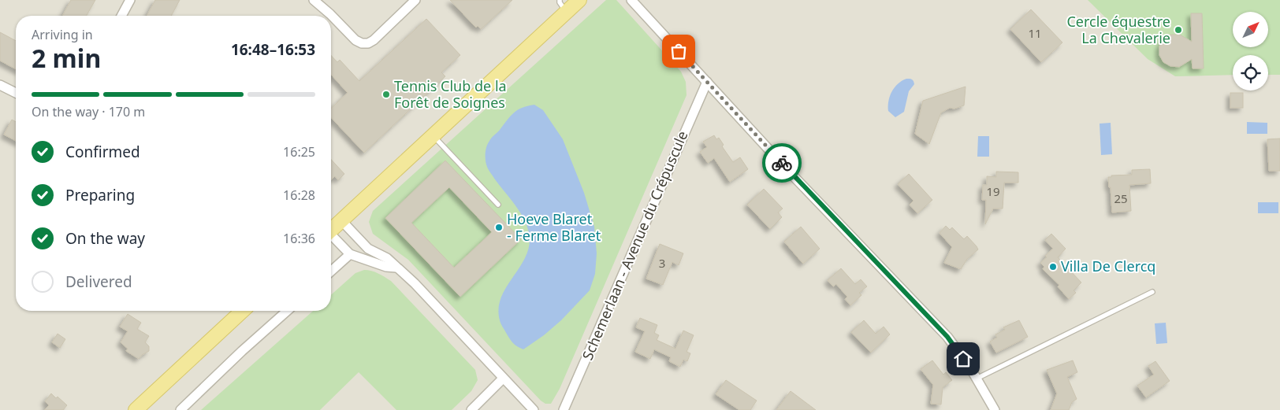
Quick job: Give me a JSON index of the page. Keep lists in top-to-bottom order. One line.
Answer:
{"streets":{"street":["Schemerlaan - Avenue du Crépuscule"]},"places":["Cercle équestre La Chevalerie","Tennis Club de la Forêt de Soignes","Hoeve Blaret - Ferme Blaret","Villa De Clercq"],"house_numbers":["11","19","25","3"],"north":"top right","page":{"heading":["2 min","Arriving in","16:48–16:53"],"bar":"On the way · 170 m","list":[["Confirmed","16:25"],["Preparing","16:28"],["On the way","16:36"],"Delivered"]}}
